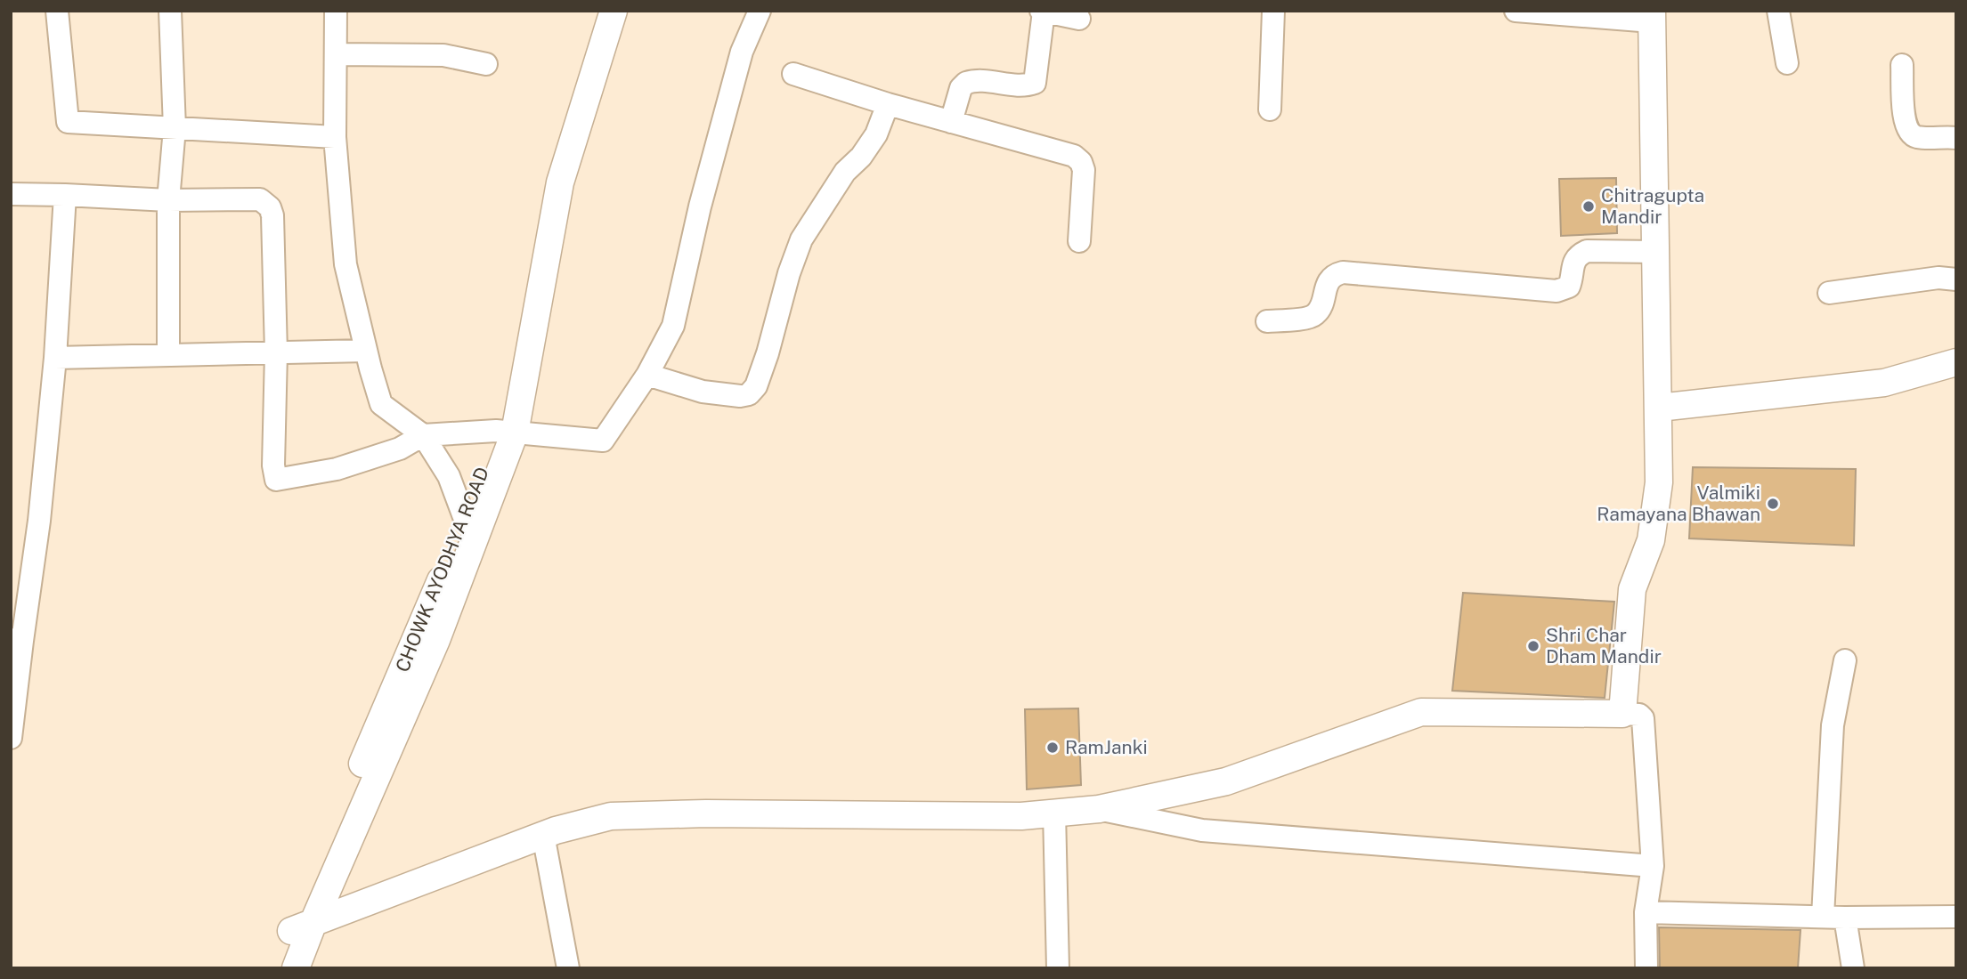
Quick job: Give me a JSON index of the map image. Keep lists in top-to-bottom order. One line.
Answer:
{"streets":{"main road":["CHOWK AYODHYA ROAD"]},"places":["Chitragupta Mandir","Valmiki Ramayana Bhawan","Shri Char Dham Mandir","RamJanki"]}
